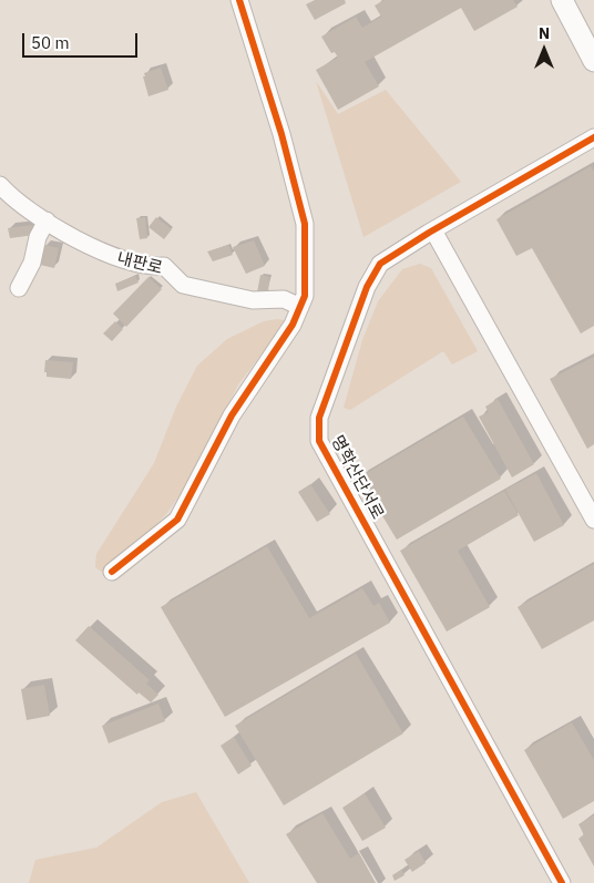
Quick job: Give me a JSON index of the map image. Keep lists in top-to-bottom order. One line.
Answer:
{"streets":{"street":["내판로","명학산단서로"]},"scale_bar":"50 m","north":"top"}
